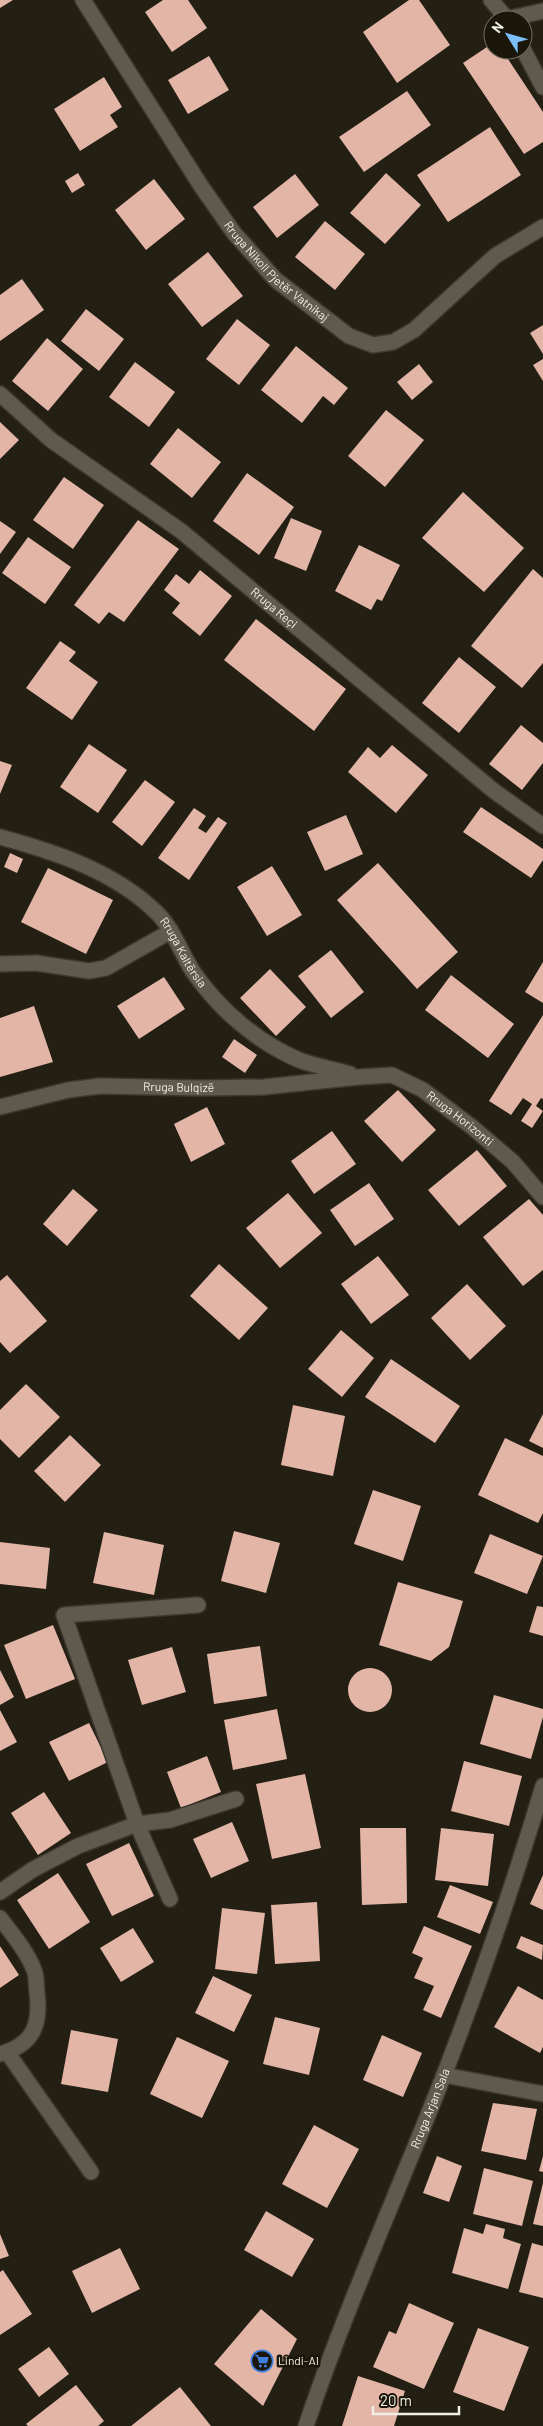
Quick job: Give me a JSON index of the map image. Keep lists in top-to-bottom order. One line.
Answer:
{"streets":{"street":["Rruga Nikoll Pjetër Vatnikaj","Rruga Reçi","Rruga Kaltërsia","Rruga Bulqizë","Rruga Horizonti","Rruga Arjan Sala"]},"crossings":[["Rruga Kaltërsia","Rruga Bulqizë"],["Rruga Kaltërsia","Rruga Horizonti"],["Rruga Bulqizë","Rruga Horizonti"]],"places":{"supermarket":["Lindi-Al"]},"scale_bar":"20 m","north":"top left"}
